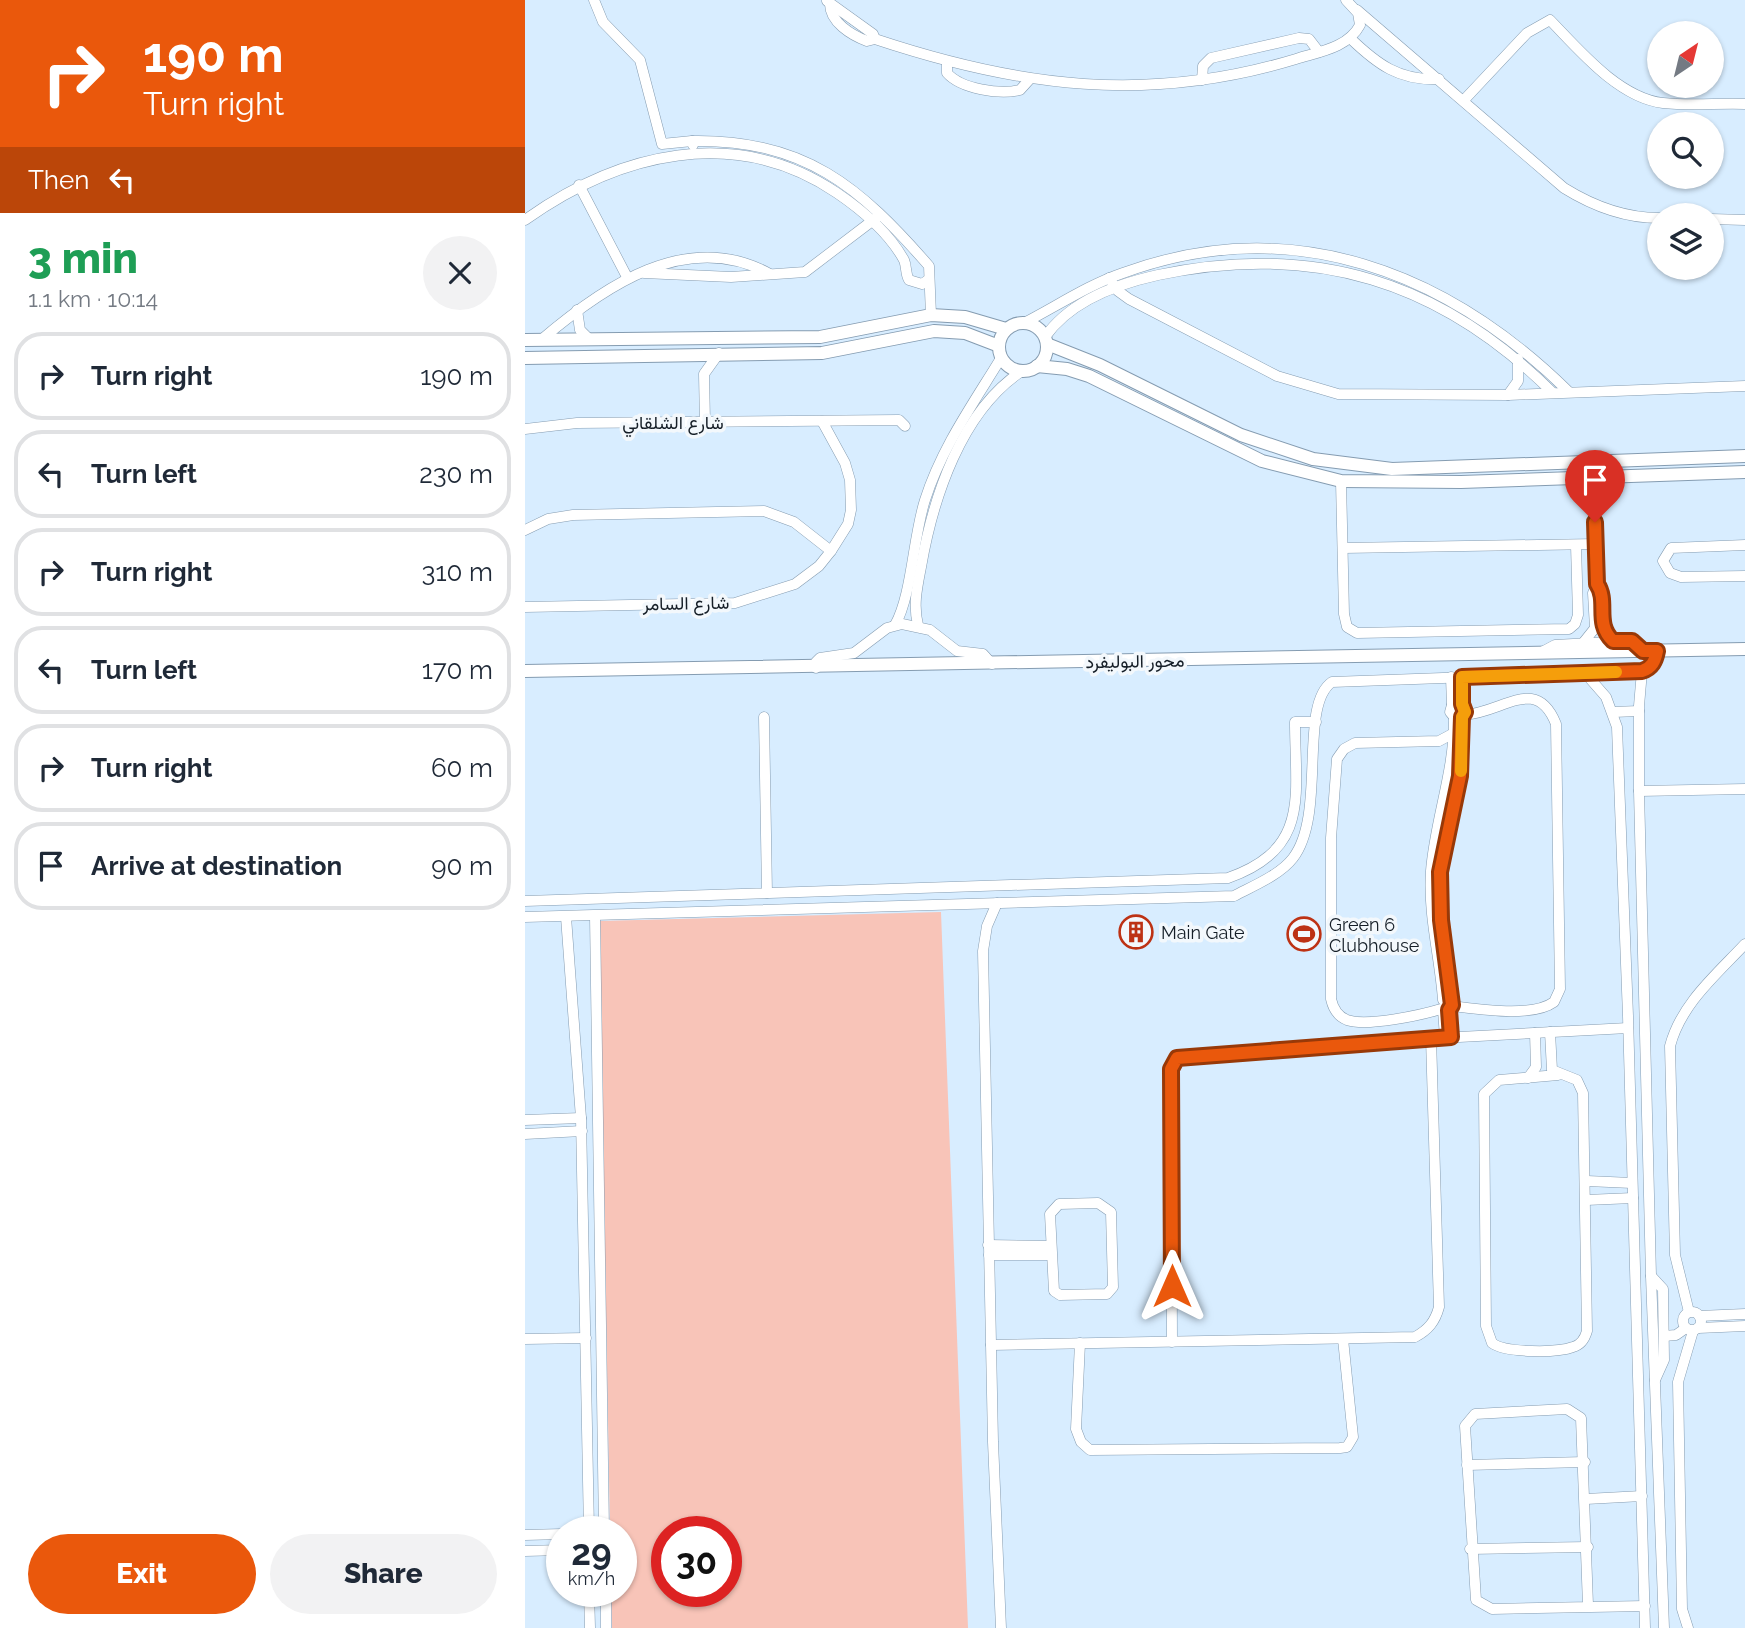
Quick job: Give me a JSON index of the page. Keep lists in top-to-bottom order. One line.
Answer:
{"streets":{"street":["شارع الشلقاني","شارع السامر","محور البوليفرد"]},"places":{"building":["Main Gate"],"sports":["Green 6 Clubhouse"]},"north":"top right","page":{"turn":["190 m","Turn right"],"then":"Then","heading":["3 min","1.1 km · 10:14"],"list":[{"name":"Turn right","value":"190 m"},{"name":"Turn left","value":"230 m"},{"name":"Turn right","value":"310 m"},{"name":"Turn left","value":"170 m"},{"name":"Turn right","value":"60 m"},{"name":"Arrive at destination","value":"90 m"}],"speed":"29 km/h","limit":"30","buttons":["Exit","Share"]}}
